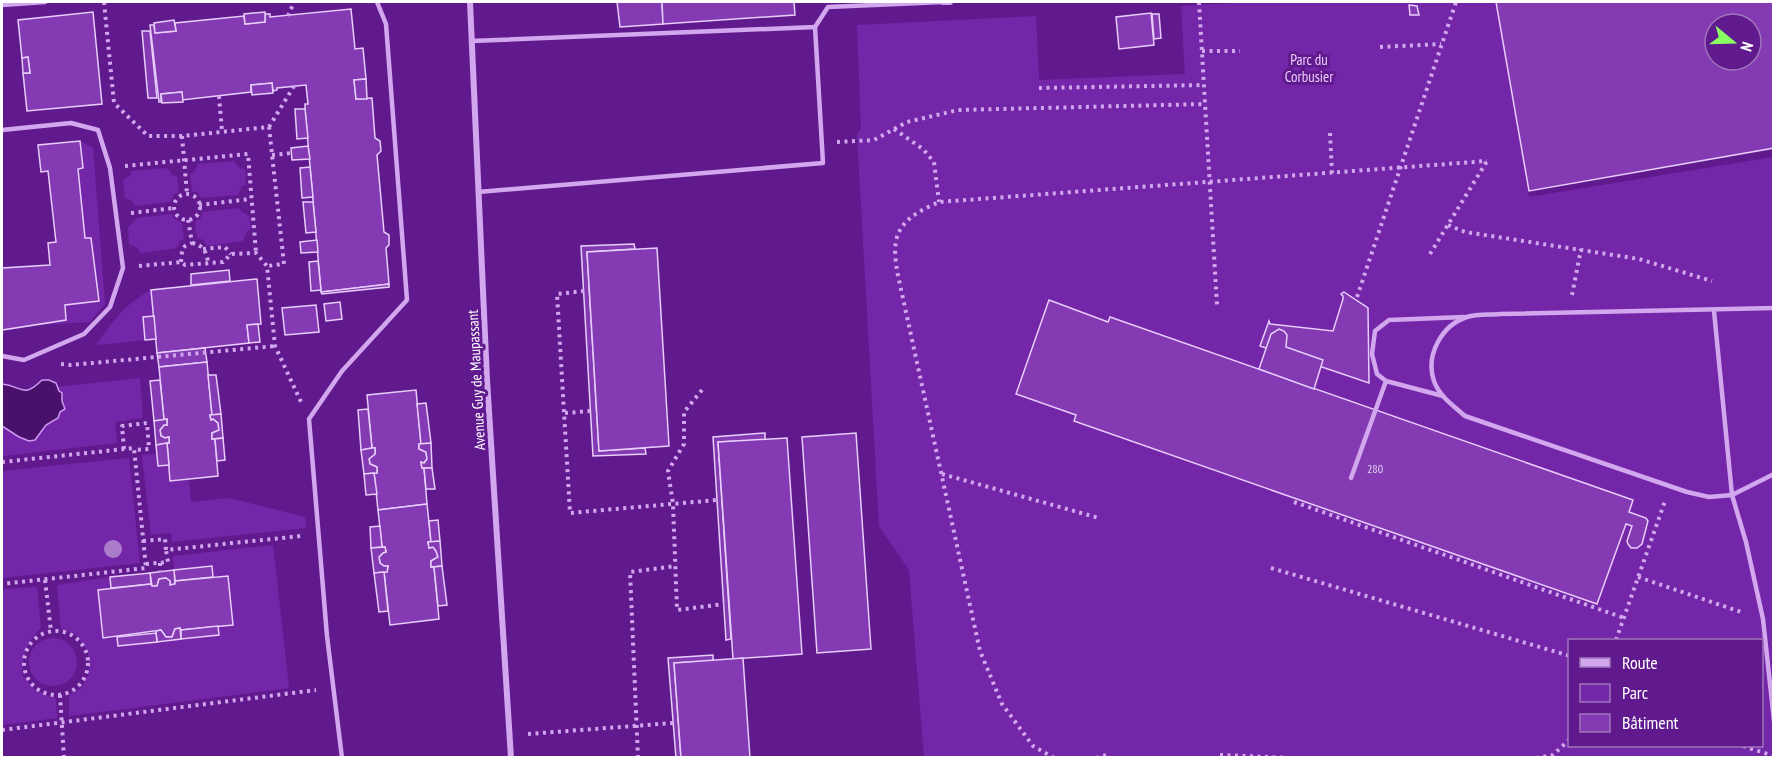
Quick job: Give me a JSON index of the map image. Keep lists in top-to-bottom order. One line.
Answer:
{"streets":{"street":["Avenue Guy de Maupassant"]},"parks":["Parc du Corbusier"],"house_numbers":["280"],"legend":["Route","Parc","Bâtiment"],"north":"right"}
